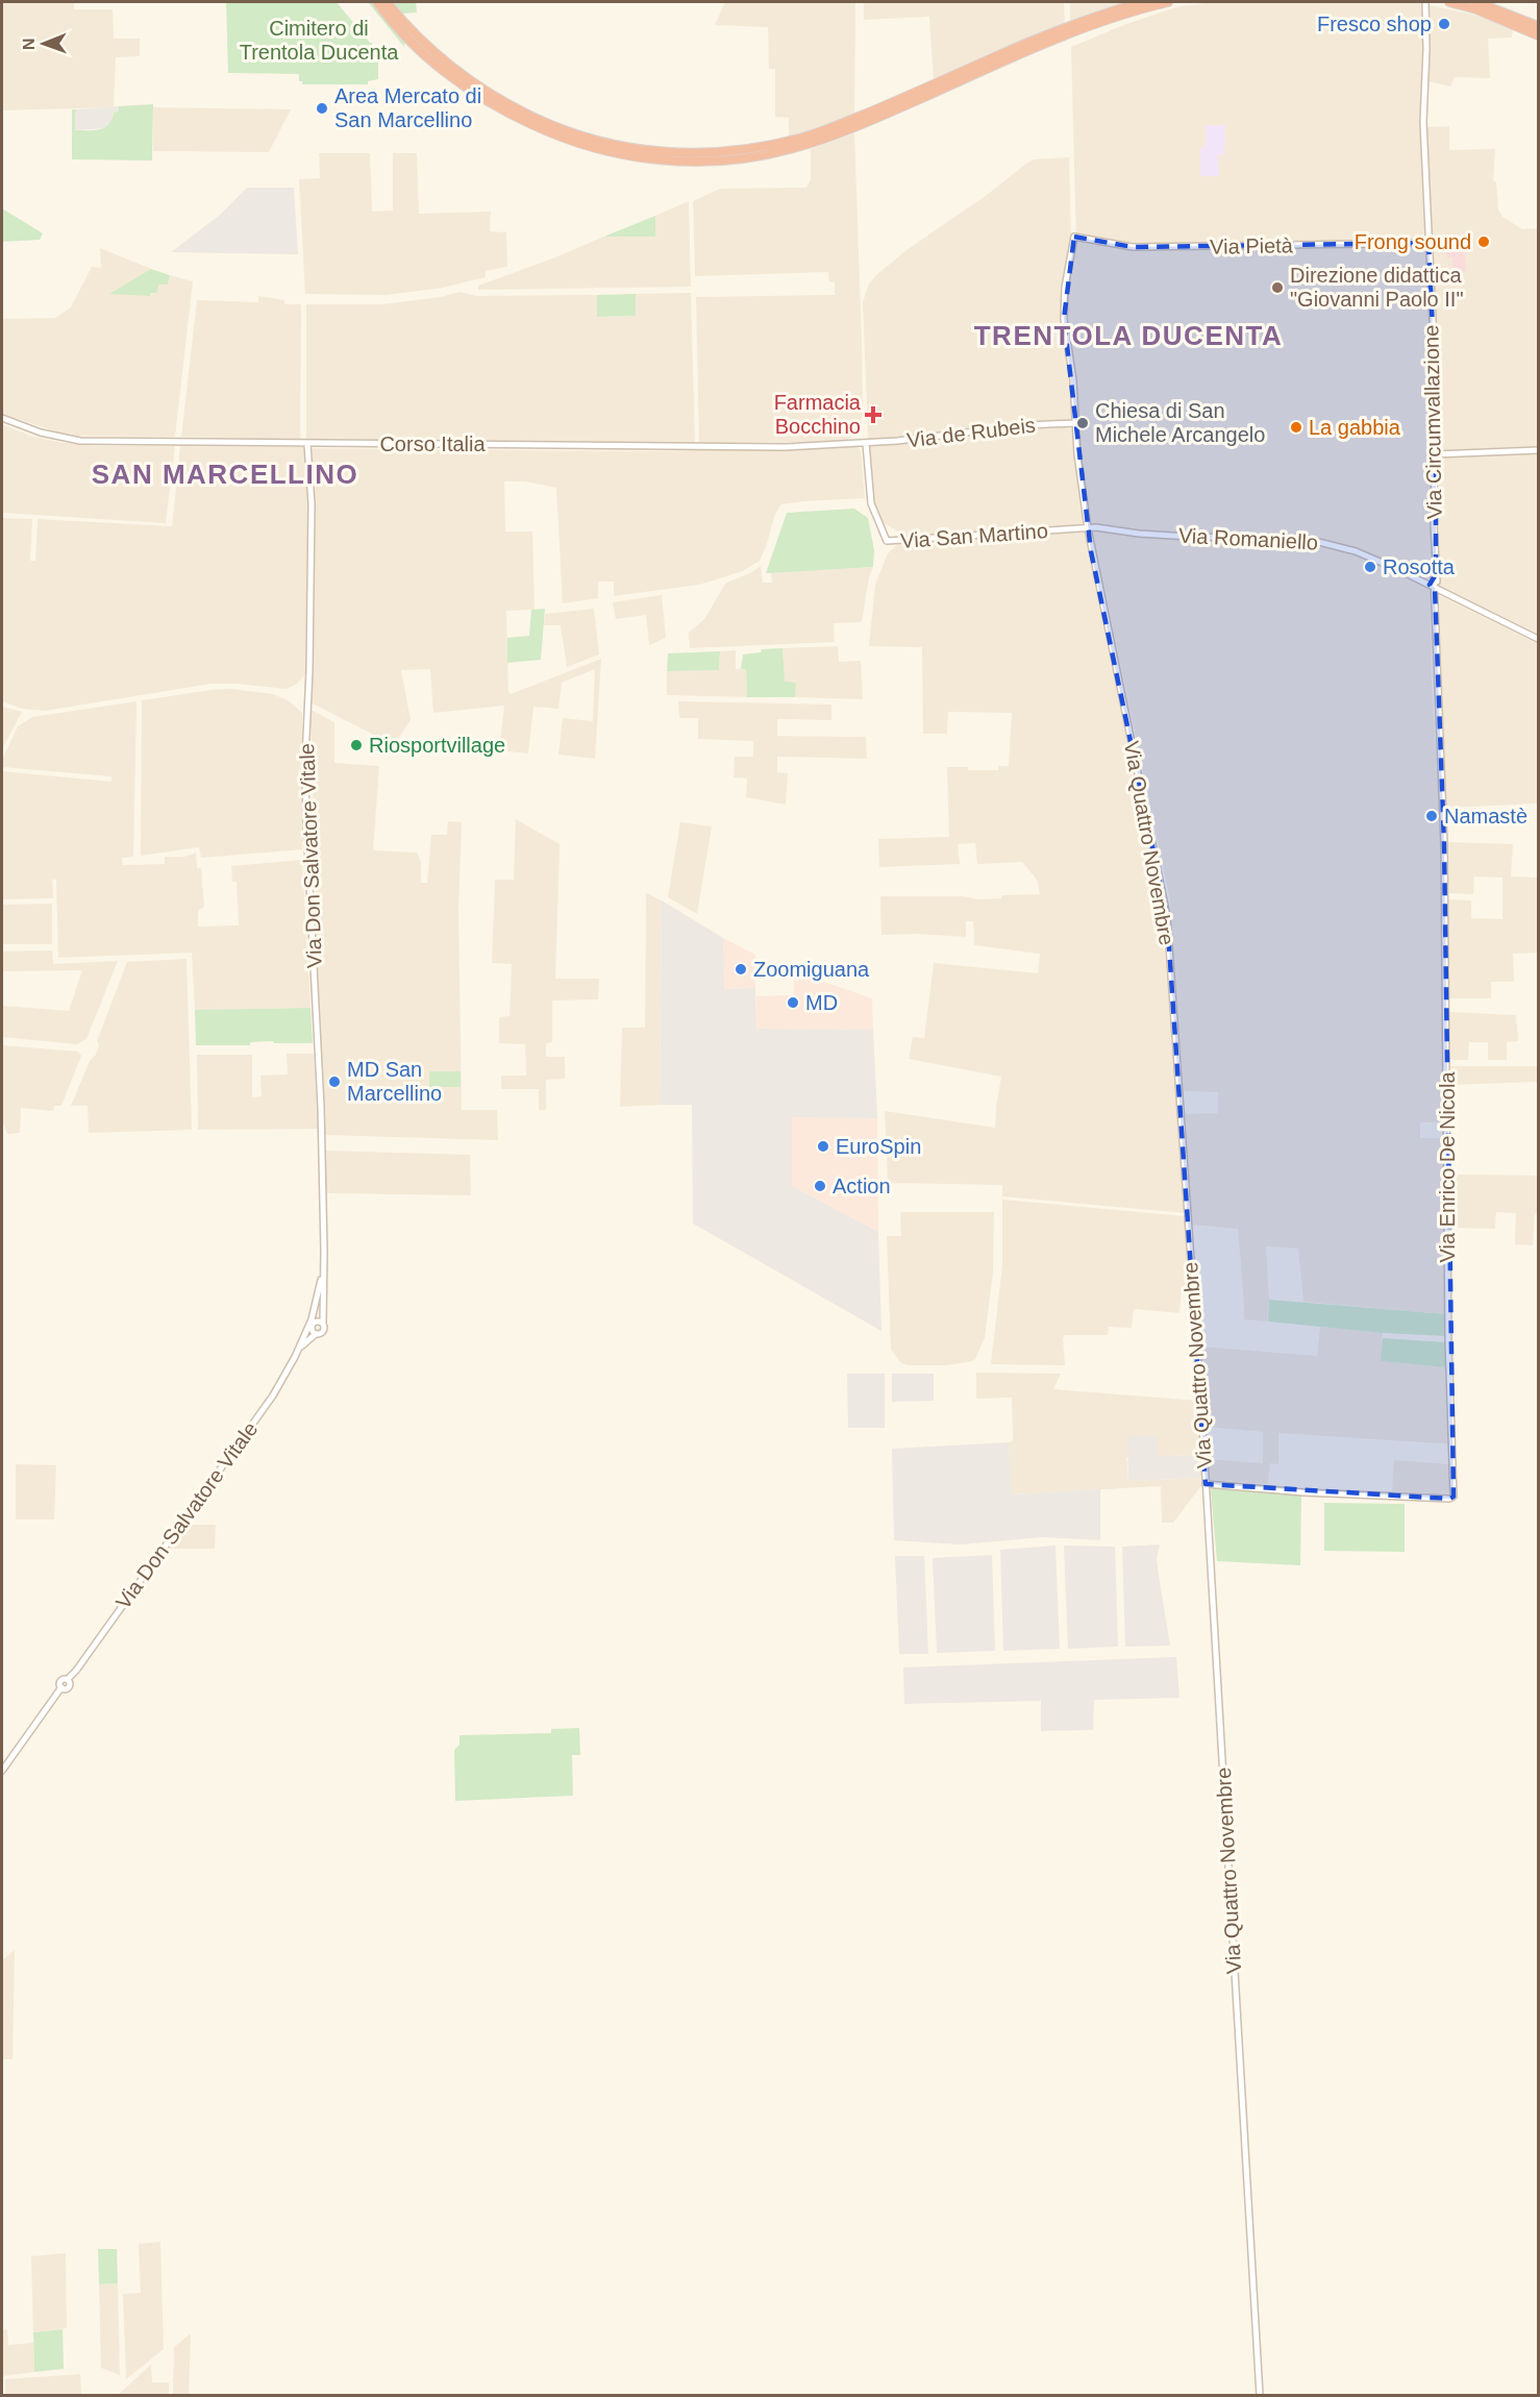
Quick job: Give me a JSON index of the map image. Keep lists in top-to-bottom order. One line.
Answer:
{"streets":{"street":["Via Pietà","Via Circumvallazione","Via de Rubeis","Corso Italia","Via San Martino","Via Romaniello","Via Quattro Novembre","Via Don Salvatore Vitale","Via Enrico De Nicola"]},"crossings":[["Via Pietà","Via Circumvallazione"],["Via Pietà","Via Quattro Novembre"],["Via Circumvallazione","Via Romaniello"],["Via Circumvallazione","Via Enrico De Nicola"],["Via de Rubeis","Corso Italia"],["Via de Rubeis","Via San Martino"],["Via de Rubeis","Via Quattro Novembre"],["Corso Italia","Via San Martino"],["Corso Italia","Via Don Salvatore Vitale"],["Via San Martino","Via Romaniello"],["Via San Martino","Via Quattro Novembre"],["Via Romaniello","Via Quattro Novembre"],["Via Romaniello","Via Enrico De Nicola"],["Via Quattro Novembre","Via Enrico De Nicola"]],"districts":["TRENTOLA DUCENTA","SAN MARCELLINO"],"parks":["Cimitero di Trentola Ducenta"],"places":{"other":["Fresco shop","Area Mercato di San Marcellino","Frong sound","Direzione didattica \"Giovanni Paolo II\"","Chiesa di San Michele Arcangelo","La gabbia","Rosotta","Riosportvillage","Namastè","Zoomiguana","MD","MD San Marcellino","EuroSpin","Action"],"health":["Farmacia Bocchino"]},"north":"left"}
